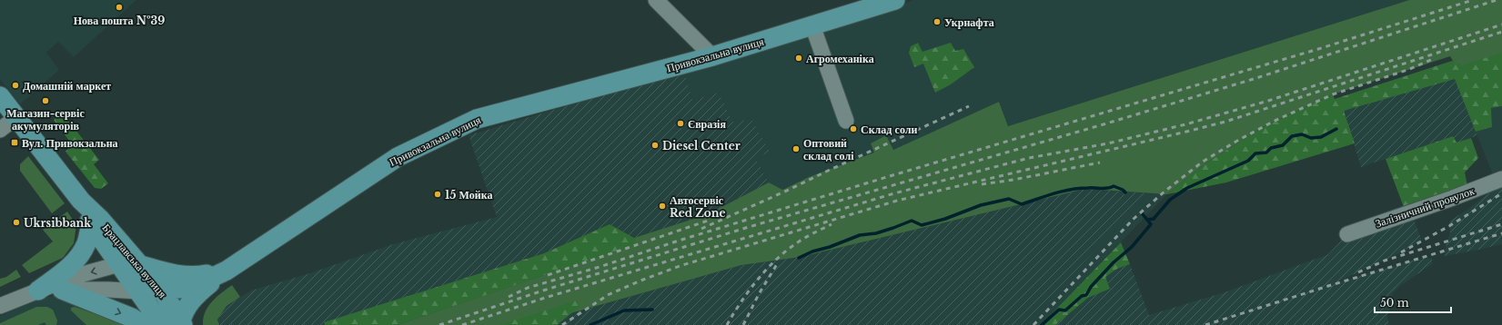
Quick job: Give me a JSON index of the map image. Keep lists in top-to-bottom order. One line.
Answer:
{"streets":{"main road":["Привокзальна вулиця","Брацлавська вулиця"],"street":["Залізничний провулок"]},"crossings":[["Привокзальна вулиця","Брацлавська вулиця"]],"places":{"other":["Нова пошта №39","Укрнафта","Агромеханіка","Домашній маркет","Магазин-сервіс акумуляторів","Євразія","Склад соли","Diesel Center","Оптовий склад солі","15 Мойка","Автосервіс Red Zone","Ukrsibbank"],"transit":["Вул. Привокзальна"]},"scale_bar":"50 m"}
